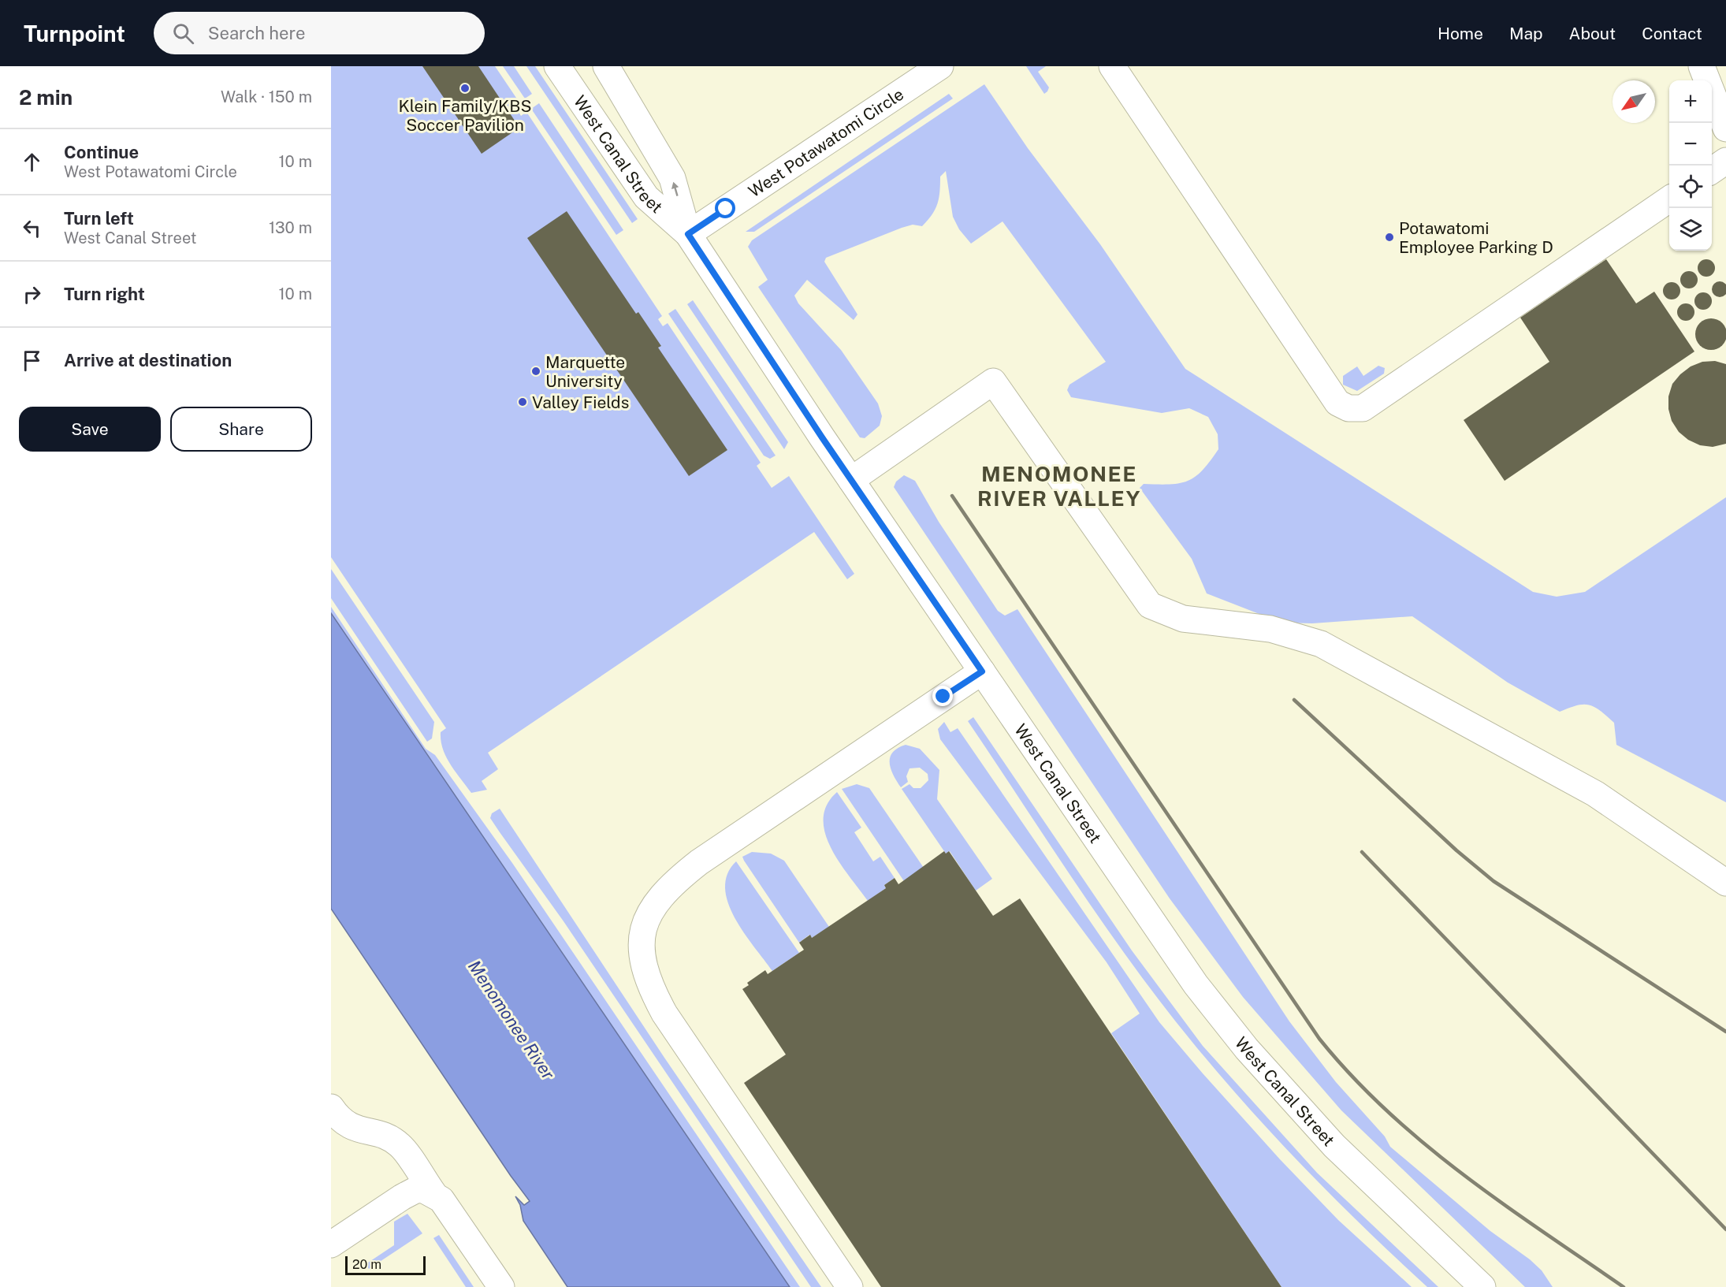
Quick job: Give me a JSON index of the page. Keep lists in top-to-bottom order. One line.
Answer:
{"streets":{"street":["West Potawatomi Circle","West Canal Street"]},"crossings":[["West Potawatomi Circle","West Canal Street"]],"districts":["MENOMONEE RIVER VALLEY"],"water":["Menomonee River"],"places":["Klein Family/KBS Soccer Pavilion","Potawatomi Employee Parking D","Marquette University","Valley Fields"],"scale_bar":"20 m","north":"bottom left","page":{"header":"Turnpoint","search":"Search here","nav":["Home","Map","About","Contact"],"heading":["2 min","Walk · 150 m"],"map_buttons":["+","−"],"list":[["Continue","West Potawatomi Circle","10 m"],["Turn left","West Canal Street","130 m"],["Turn right","10 m"],"Arrive at destination"],"buttons":["Save","Share"],"scale":"20 m"}}
